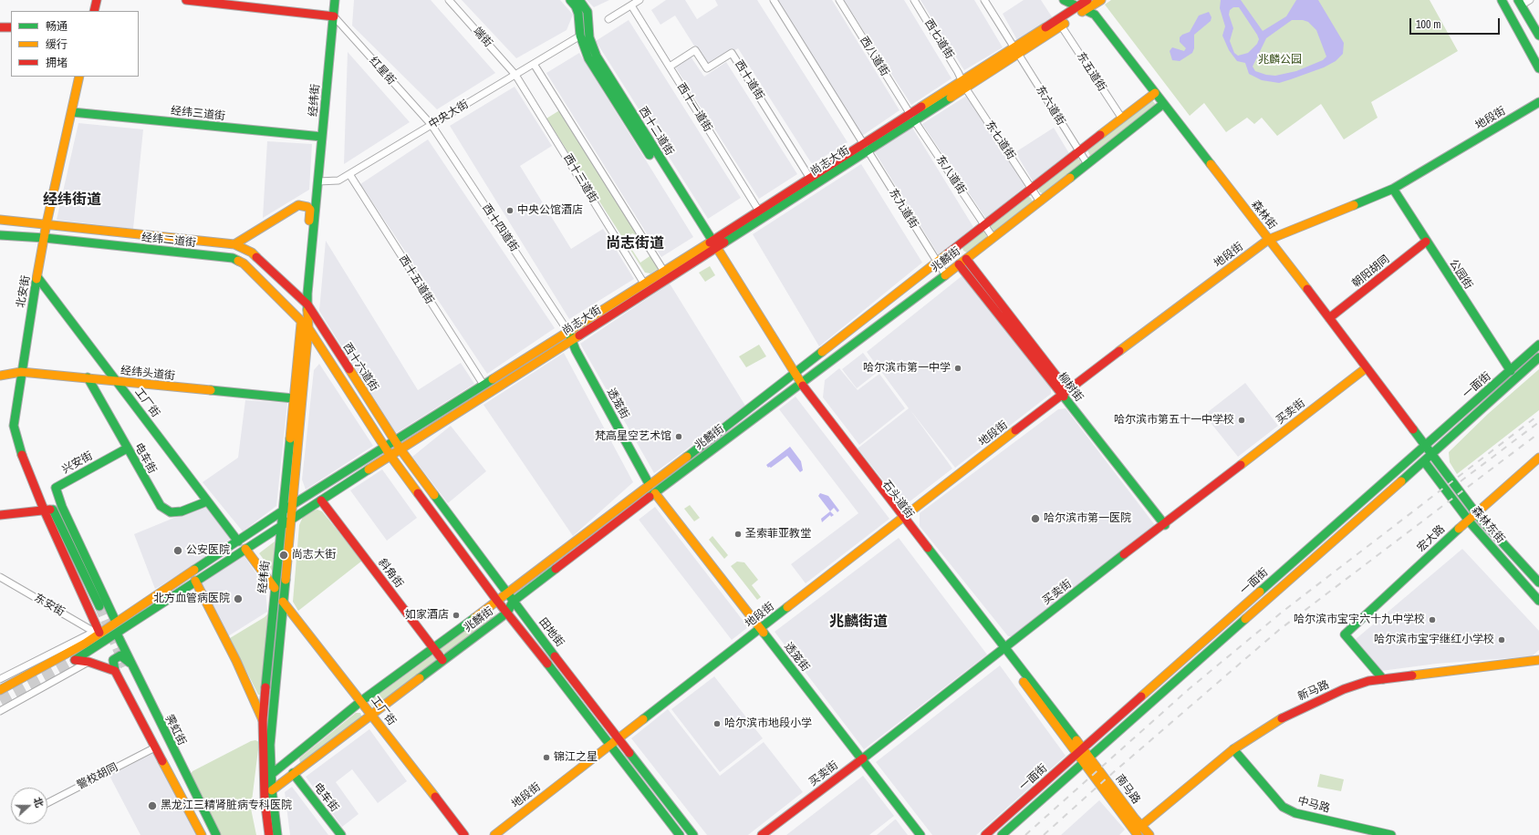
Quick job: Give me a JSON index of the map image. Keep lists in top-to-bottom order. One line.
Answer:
{"streets":{"main road":["经纬街","经纬三道街","地段街","西十二道街","尚志大街","森林街","经纬二道街","兆麟街","朝阳胡同","公园街","北安街","西十六道街","经纬头道街","一面街","柳树街","工厂街","透笼街","买卖街","电车街","兴安街","石头道街","森林东街","宏大路","斜角街","田地街","新马路","霁虹街","南马路","中马路"],"street":["端街","西七道街","西八道街","红星街","东五道街","西十道街","东六道街","西十一道街","中央大街","东七道街","东八道街","西十三道街","东九道街","西十四道街","西十五道街","东安街","警校胡同"]},"crossings":[["端街","中央大街"],["端街","西十三道街"],["西七道街","东七道街"],["西七道街","尚志大街"],["西八道街","尚志大街"],["西八道街","东八道街"],["红星街","经纬街"],["红星街","中央大街"],["红星街","西十四道街"],["东五道街","尚志大街"],["东五道街","兆麟街"],["西十道街","西十一道街"],["西十道街","尚志大街"],["经纬街","经纬三道街"],["经纬街","中央大街"],["经纬街","尚志大街"],["经纬街","经纬二道街"],["经纬街","兆麟街"],["经纬街","西十六道街"],["经纬街","经纬头道街"],["经纬街","工厂街"],["东六道街","尚志大街"],["东六道街","兆麟街"],["西十一道街","尚志大街"],["经纬三道街","北安街"],["中央大街","西十二道街"],["中央大街","西十三道街"],["中央大街","西十四道街"],["中央大街","西十五道街"],["地段街","森林街"],["地段街","公园街"],["地段街","柳树街"],["地段街","透笼街"],["地段街","石头道街"],["地段街","田地街"],["西十二道街","尚志大街"],["西十二道街","石头道街"],["东七道街","尚志大街"],["东七道街","兆麟街"],["尚志大街","东八道街"],["尚志大街","西十三道街"],["尚志大街","东九道街"],["尚志大街","森林街"],["尚志大街","西十四道街"],["尚志大街","西十五道街"],["尚志大街","西十六道街"],["尚志大街","工厂街"],["尚志大街","透笼街"],["尚志大街","石头道街"],["尚志大街","斜角街"],["尚志大街","东安街"],["尚志大街","田地街"],["尚志大街","霁虹街"],["东八道街","兆麟街"],["东九道街","兆麟街"],["森林街","兆麟街"],["森林街","朝阳胡同"],["森林街","一面街"],["森林街","买卖街"],["森林街","森林东街"],["西十四道街","透笼街"],["经纬二道街","北安街"],["经纬二道街","西十六道街"],["兆麟街","柳树街"],["兆麟街","工厂街"],["兆麟街","透笼街"],["兆麟街","电车街"],["兆麟街","石头道街"],["兆麟街","斜角街"],["兆麟街","田地街"],["朝阳胡同","公园街"],["公园街","一面街"],["北安街","经纬头道街"],["北安街","工厂街"],["西十六道街","田地街"],["经纬头道街","工厂街"],["经纬头道街","电车街"],["一面街","石头道街"],["一面街","森林东街"],["一面街","南马路"],["柳树街","买卖街"],["工厂街","电车街"],["透笼街","买卖街"],["买卖街","石头道街"],["电车街","兴安街"],["石头道街","南马路"],["森林东街","宏大路"],["宏大路","新马路"],["新马路","南马路"],["新马路","中马路"]],"districts":["经纬街道","尚志街道","兆麟街道"],"parks":["兆麟公园"],"places":["中央公馆酒店","哈尔滨市第一中学","哈尔滨市第五十一中学校","梵高星空艺术馆","哈尔滨市第一医院","圣索菲亚教堂","公安医院","尚志大街","北方血管病医院","如家酒店","哈尔滨市宝宇六十九中学校","哈尔滨市宝宇继红小学校","哈尔滨市地段小学","锦江之星","黑龙江三精肾脏病专科医院"],"legend":["畅通","缓行","拥堵"],"scale_bar":"100 m","north":"right"}
